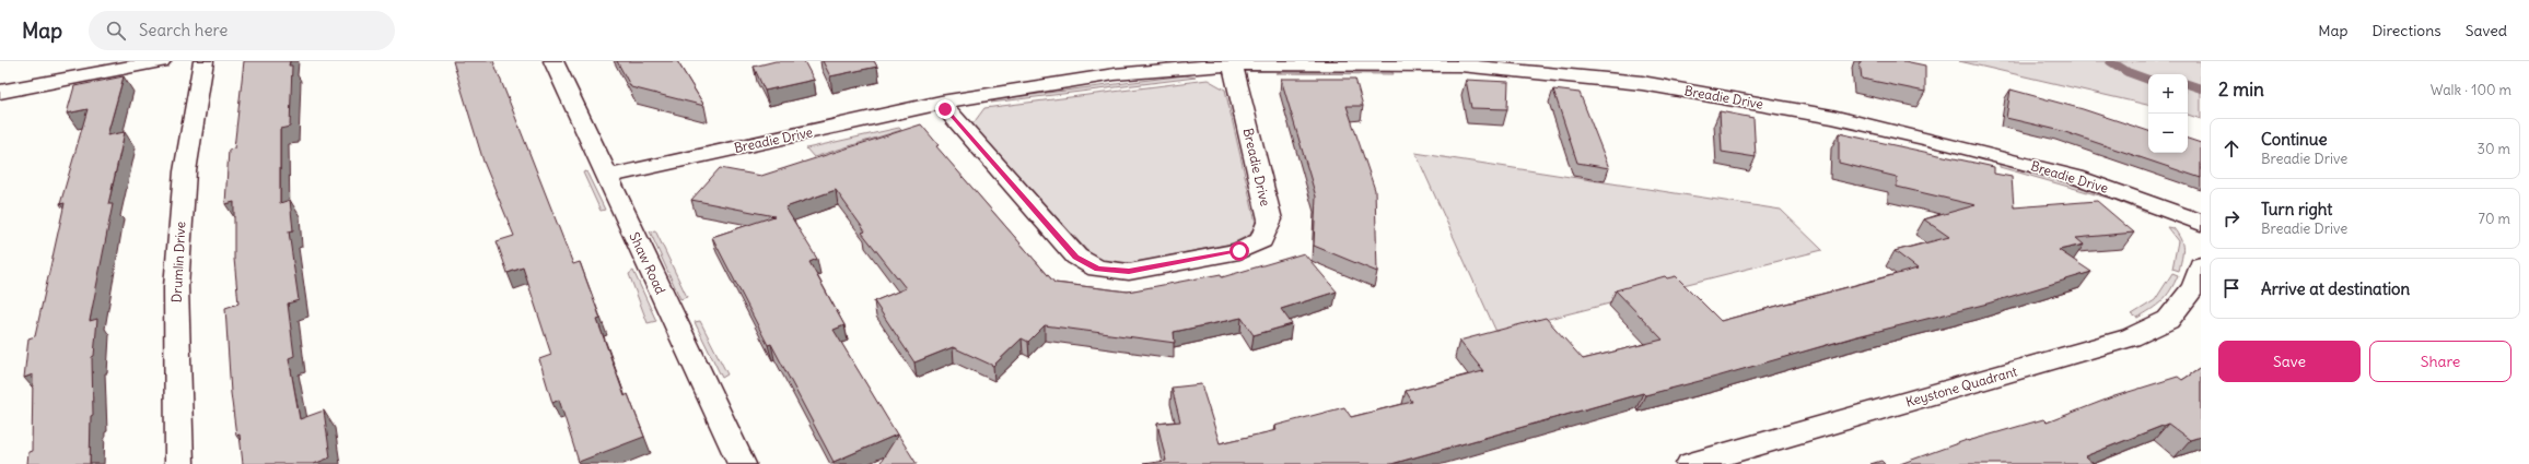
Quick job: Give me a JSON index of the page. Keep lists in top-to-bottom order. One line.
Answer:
{"streets":{"street":["Breadie Drive","Drumlin Drive","Shaw Road","Keystone Quadrant"]},"crossings":[["Breadie Drive","Shaw Road"]],"page":{"header":"Map","search":"Search here","nav":["Map","Directions","Saved"],"heading":["2 min","Walk · 100 m"],"map_buttons":["+","−"],"list":[["Continue","Breadie Drive","30 m"],["Turn right","Breadie Drive","70 m"],"Arrive at destination"],"buttons":["Save","Share"]}}
